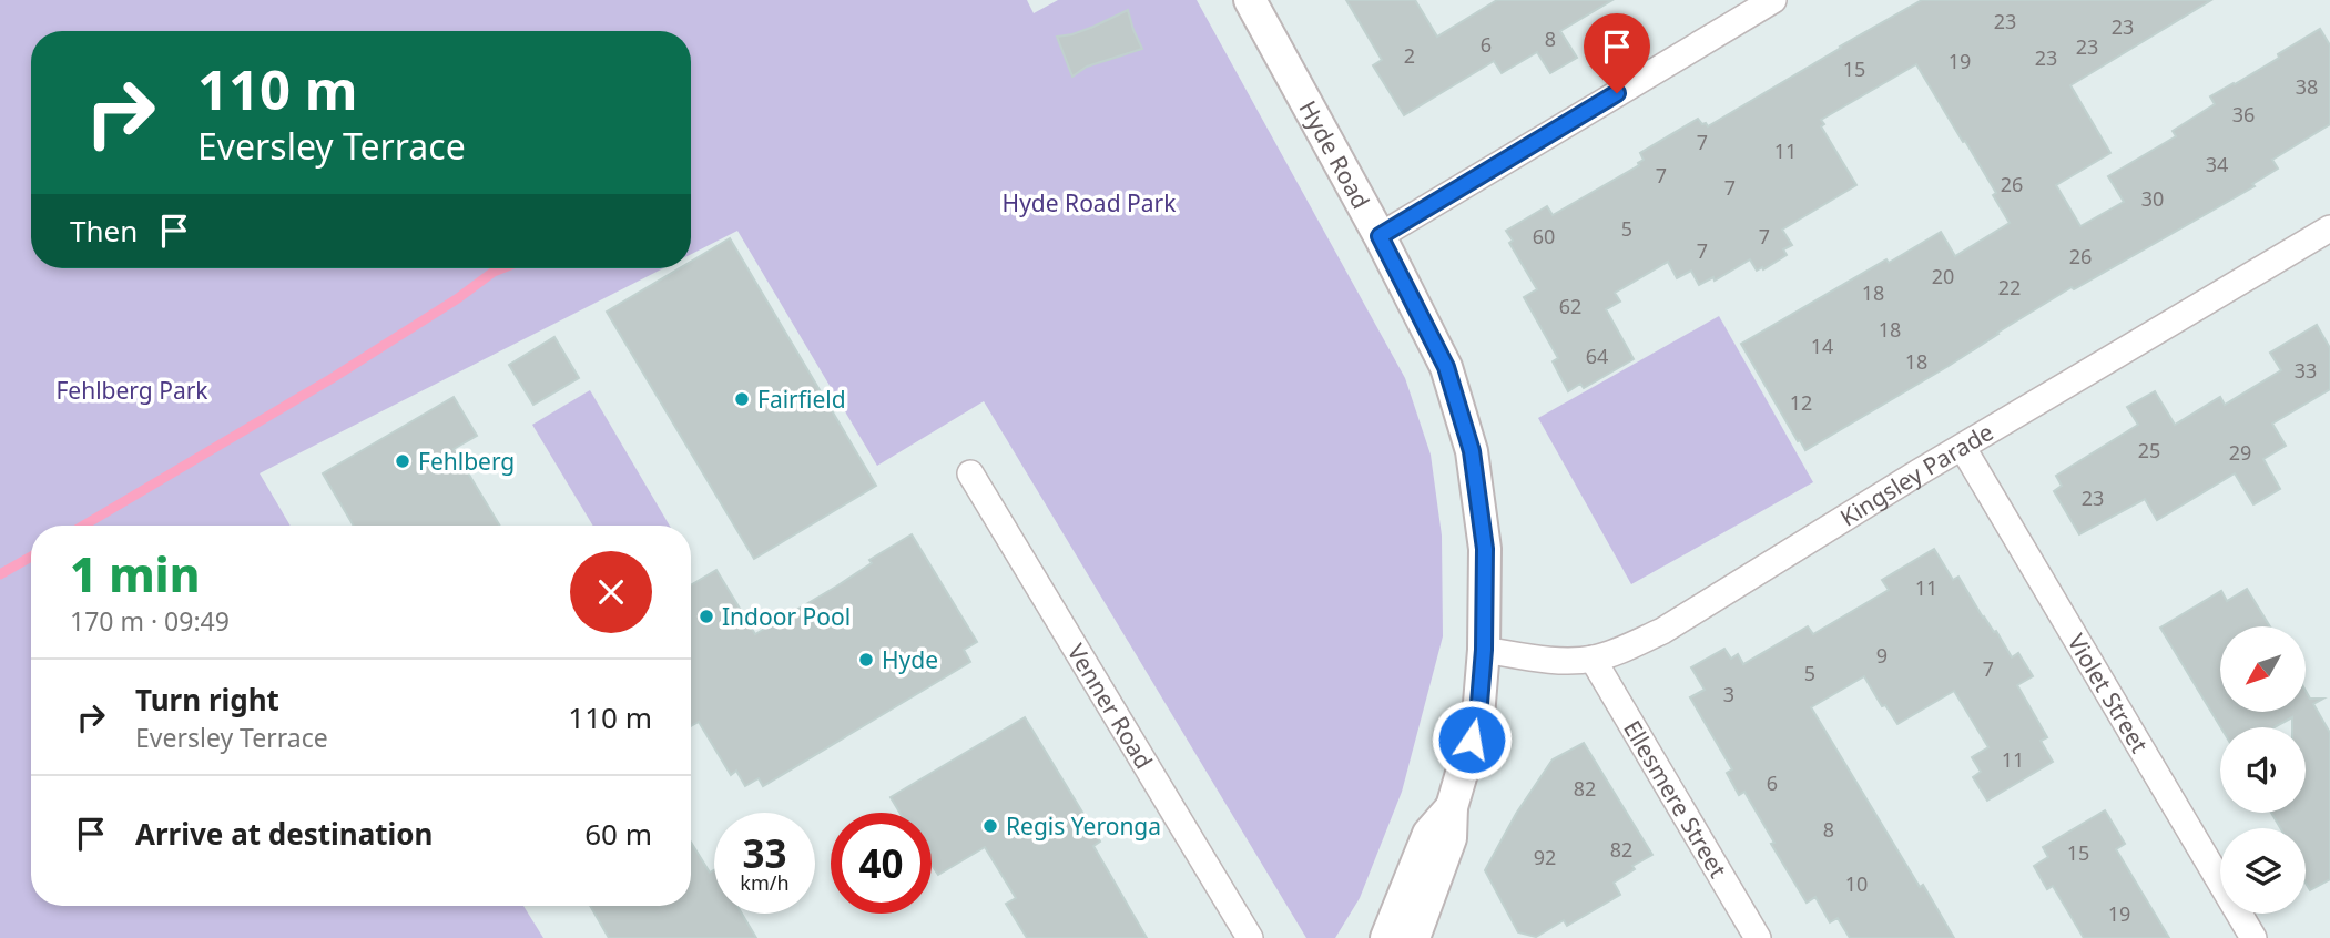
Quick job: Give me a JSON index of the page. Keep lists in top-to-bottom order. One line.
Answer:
{"streets":{"street":["Hyde Road","Kingsley Parade","Violet Street","Venner Road","Ellesmere Street"]},"crossings":[["Hyde Road","Kingsley Parade"],["Kingsley Parade","Violet Street"],["Kingsley Parade","Ellesmere Street"]],"parks":["Hyde Road Park","Fehlberg Park"],"places":["Fairfield","Fehlberg","Indoor Pool","Hyde","Regis Yeronga"],"house_numbers":["23","23","8","6","23","2","23","19","15","38","36","7","11","34","7","26","7","30","5","60","7","7","26","20","22","18","62","18","14","64","18","33","12","25","29","23","11","9","7","5","3","11","6","82","8","82","15","92","10","19"],"north":"bottom left","page":{"turn":["110 m","Eversley Terrace"],"then":"Then","heading":["1 min","170 m · 09:49"],"list":[{"name":"Turn right","note":"Eversley Terrace","value":"110 m"},{"name":"Arrive at destination","value":"60 m"}],"speed":"33 km/h","limit":"40"}}
